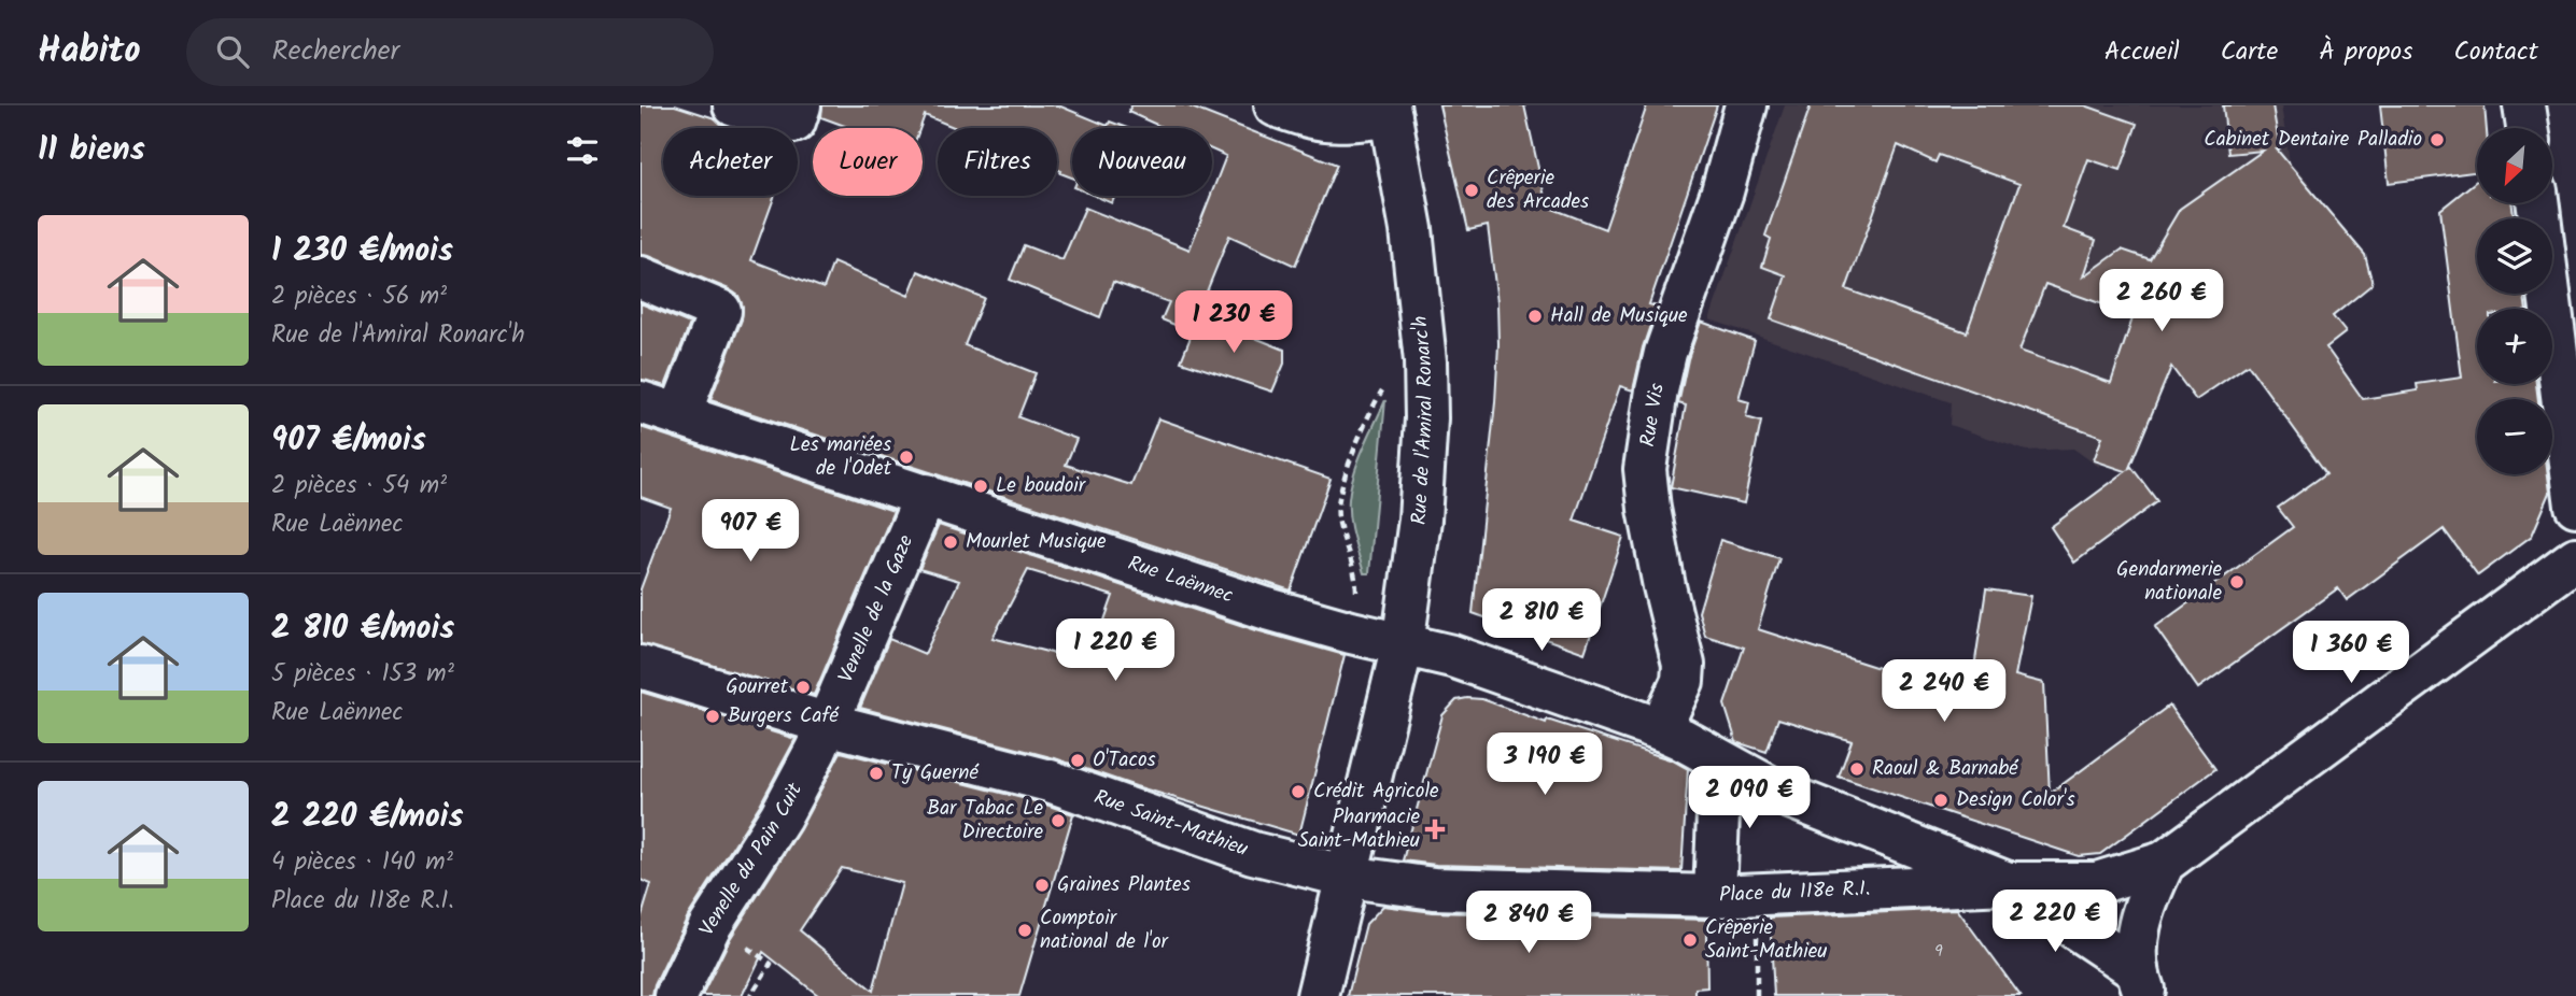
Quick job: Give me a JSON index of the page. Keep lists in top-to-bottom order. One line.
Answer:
{"streets":{"street":["Rue Vis","Rue de l'Amiral Ronarc'h","Rue Laënnec","Venelle de la Gaze","Rue Saint-Mathieu","Venelle du Pain Cuit","Place du 118e R.I."]},"crossings":[["Rue Vis","Rue Laënnec"],["Rue de l'Amiral Ronarc'h","Rue Laënnec"],["Rue de l'Amiral Ronarc'h","Rue Saint-Mathieu"],["Rue Laënnec","Venelle de la Gaze"],["Rue Laënnec","Place du 118e R.I."],["Venelle de la Gaze","Rue Saint-Mathieu"],["Venelle de la Gaze","Venelle du Pain Cuit"],["Rue Saint-Mathieu","Venelle du Pain Cuit"],["Rue Saint-Mathieu","Place du 118e R.I."]],"places":{"other":["Cabinet Dentaire Palladio","Crêperie des Arcades","Hall de Musique","Les mariées de l'Odet","Le boudoir","Mourlet Musique","Gendarmerie nationale","Gourret","Burgers Café","O'Tacos","Raoul & Barnabé","Ty Guerné","Crédit Agricole","Design Color's","Bar Tabac Le Directoire","Graines Plantes","Comptoir national de l'or","Crêperie Saint-Mathieu"],"health":["Pharmacie Saint-Mathieu"]},"house_numbers":["9"],"north":"bottom left","page":{"header":"Habito","search":"Rechercher","nav":["Accueil","Carte","À propos","Contact"],"heading":"11 biens","map_buttons":["+","−"],"chip":["Acheter","Louer","Filtres","Nouveau"],"list":[{"name":"1 230 €/mois","note":"2 pièces · 56 m² · Rue de l'Amiral Ronarc'h"},{"name":"907 €/mois","note":"2 pièces · 54 m² · Rue Laënnec"},{"name":"2 810 €/mois","note":"5 pièces · 153 m² · Rue Laënnec"},{"name":"2 220 €/mois","note":"4 pièces · 140 m² · Place du 118e R.I."}],"price":["2 260 €","1 230 €","907 €","2 810 €","1 220 €","1 360 €","2 240 €","3 190 €","2 090 €","2 220 €","2 840 €"]}}
